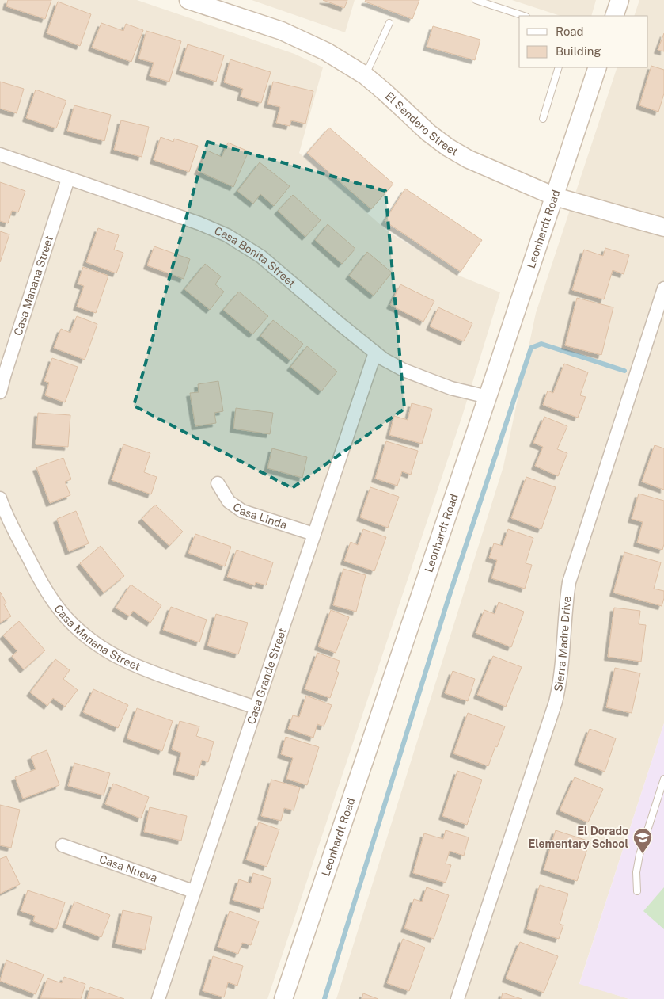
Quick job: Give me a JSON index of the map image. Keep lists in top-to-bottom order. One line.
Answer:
{"streets":{"street":["El Sendero Street","Leonhardt Road","Casa Bonita Street","Casa Manana Street","Casa Linda","Sierra Madre Drive","Casa Grande Street","Casa Nueva"]},"crossings":[["El Sendero Street","Leonhardt Road"],["Leonhardt Road","Casa Bonita Street"],["Casa Bonita Street","Casa Manana Street"],["Casa Bonita Street","Casa Grande Street"],["Casa Manana Street","Casa Grande Street"],["Casa Linda","Casa Grande Street"],["Casa Grande Street","Casa Nueva"]],"places":{"school or university":["El Dorado Elementary School"]},"legend":["Road","Building"]}
